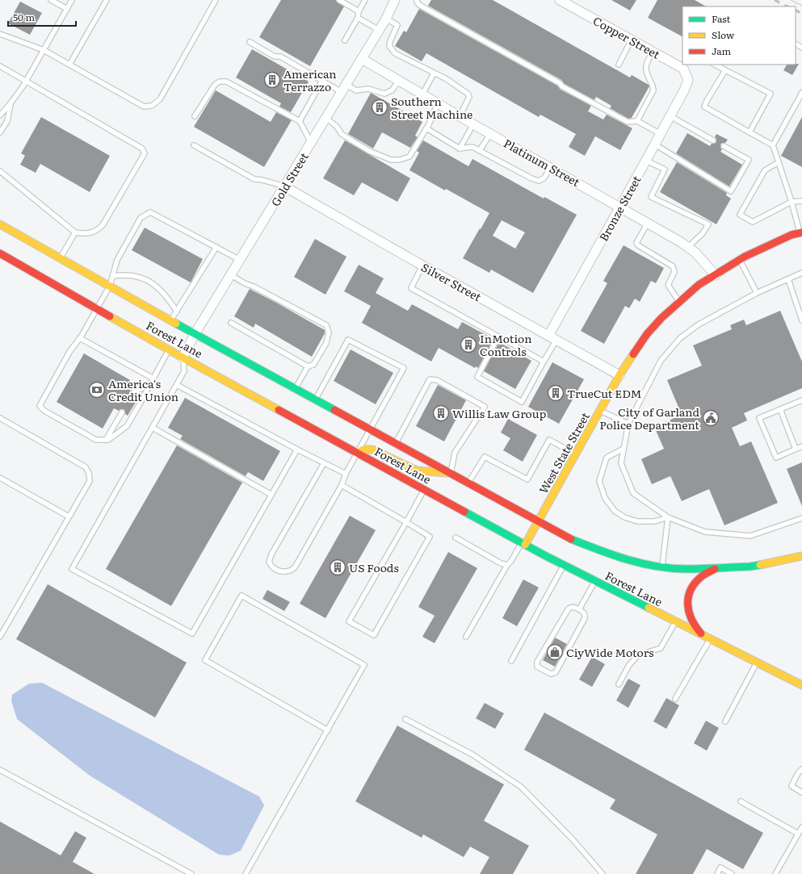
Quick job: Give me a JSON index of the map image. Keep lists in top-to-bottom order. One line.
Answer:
{"streets":{"main road":["Forest Lane","West State Street"],"street":["Copper Street","Platinum Street","Gold Street","Bronze Street","Silver Street"]},"crossings":[["Copper Street","Bronze Street"],["Platinum Street","Gold Street"],["Platinum Street","Bronze Street"],["Platinum Street","West State Street"],["Gold Street","Silver Street"],["Gold Street","Forest Lane"],["Bronze Street","Silver Street"],["Silver Street","West State Street"],["Forest Lane","West State Street"]],"places":{"building":["American Terrazzo","Southern Street Machine","InMotion Controls","TrueCut EDM","Willis Law Group","US Foods"],"bank":["America's Credit Union"],"public building":["City of Garland Police Department"],"shop":["CiyWide Motors"]},"legend":["Fast","Slow","Jam"],"scale_bar":"50 m"}
